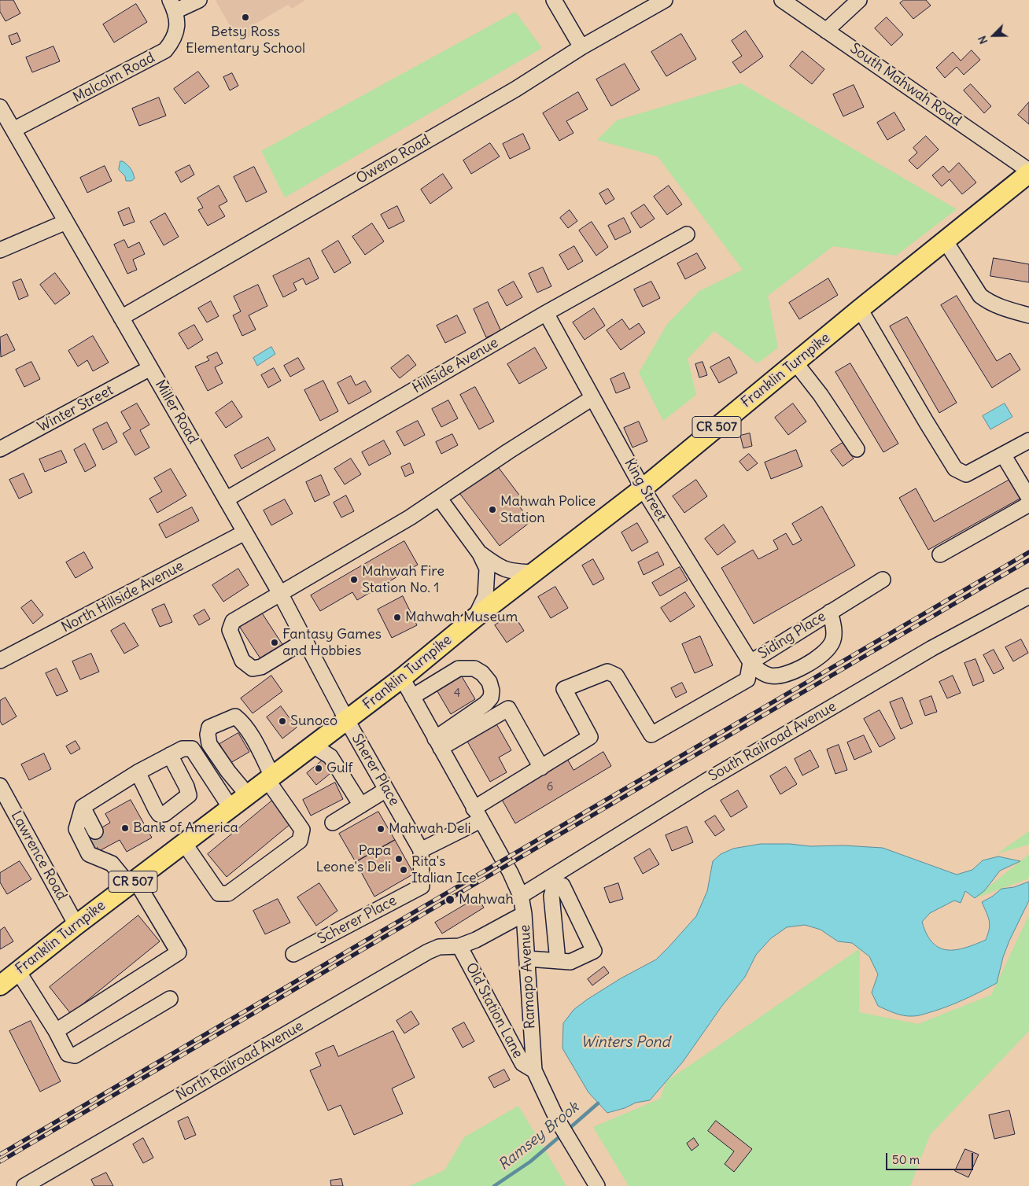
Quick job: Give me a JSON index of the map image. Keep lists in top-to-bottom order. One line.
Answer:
{"streets":{"main road":["Franklin Turnpike","CR 507"],"street":["Malcolm Road","South Mahwah Road","Oweno Road","Hillside Avenue","Winter Street","Miller Road","King Street","North Hillside Avenue","Siding Place","South Railroad Avenue","Sherer Place","Lawrence Road","Scherer Place","Ramapo Avenue","Old Station Lane","North Railroad Avenue"]},"crossings":[["Malcolm Road","Miller Road"],["South Mahwah Road","Franklin Turnpike"],["Oweno Road","Miller Road"],["Hillside Avenue","Miller Road"],["Hillside Avenue","King Street"],["Franklin Turnpike","Miller Road"],["Franklin Turnpike","King Street"],["Franklin Turnpike","Sherer Place"],["Franklin Turnpike","Lawrence Road"],["Franklin Turnpike","Ramapo Avenue"],["Winter Street","Miller Road"],["Miller Road","North Hillside Avenue"],["Miller Road","Sherer Place"],["King Street","Siding Place"],["South Railroad Avenue","Ramapo Avenue"],["Sherer Place","Scherer Place"],["Ramapo Avenue","Old Station Lane"],["Old Station Lane","North Railroad Avenue"]],"water":["Winters Pond","Ramsey Brook"],"places":["Betsy Ross Elementary School","Mahwah Police Station","Mahwah Fire Station No. 1","Mahwah Museum","Fantasy Games and Hobbies","Sunoco","Gulf","Bank of America","Mahwah Deli","Papa Leone's Deli","Rita's Italian Ice","Mahwah"],"house_numbers":["4","6"],"scale_bar":"50 m","north":"bottom left"}
